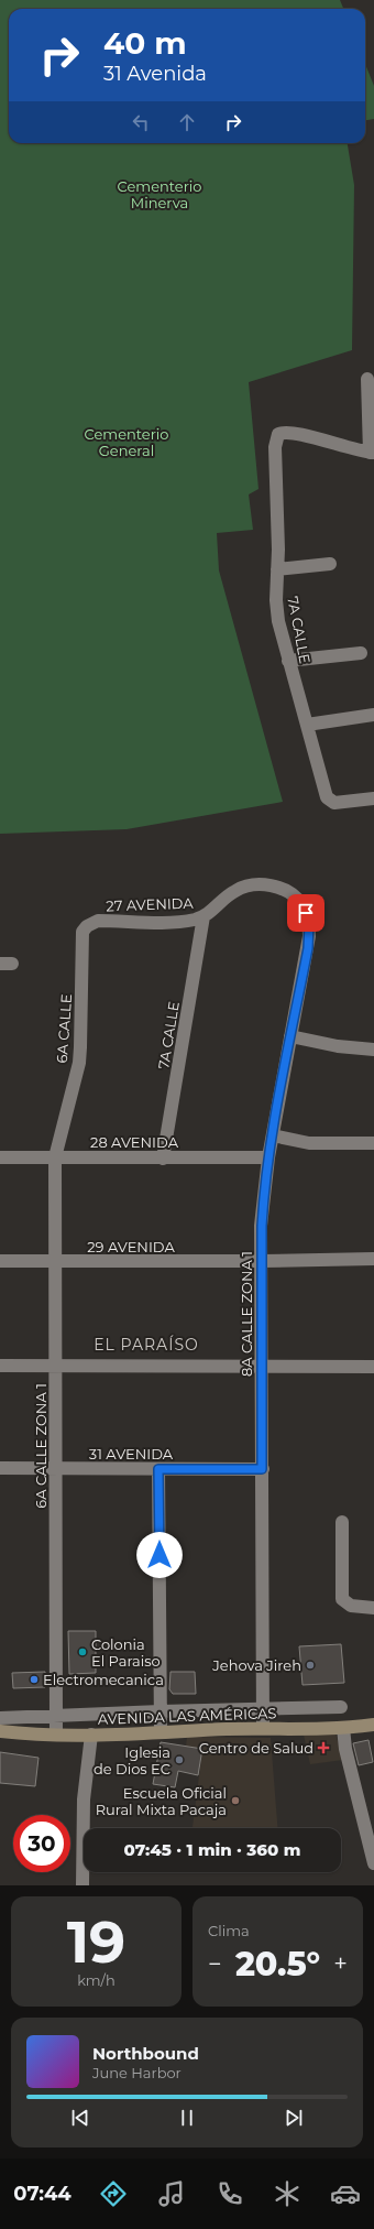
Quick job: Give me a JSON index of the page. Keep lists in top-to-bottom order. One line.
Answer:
{"streets":{"street":["7A CALLE","27 AVENIDA","6A CALLE","28 AVENIDA","29 AVENIDA","8A CALLE ZONA 1","6A CALLE ZONA 1","31 AVENIDA","AVENIDA LAS AMÉRICAS"]},"crossings":[["7A CALLE","27 AVENIDA"],["7A CALLE","28 AVENIDA"],["27 AVENIDA","6A CALLE"],["27 AVENIDA","8A CALLE ZONA 1"],["6A CALLE","28 AVENIDA"],["6A CALLE","6A CALLE ZONA 1"],["28 AVENIDA","8A CALLE ZONA 1"],["28 AVENIDA","6A CALLE ZONA 1"],["29 AVENIDA","8A CALLE ZONA 1"],["29 AVENIDA","6A CALLE ZONA 1"],["8A CALLE ZONA 1","31 AVENIDA"],["8A CALLE ZONA 1","AVENIDA LAS AMÉRICAS"],["6A CALLE ZONA 1","31 AVENIDA"],["6A CALLE ZONA 1","AVENIDA LAS AMÉRICAS"]],"districts":["EL PARAÍSO"],"parks":["Cementerio Minerva","Cementerio General"],"places":{"other":["Colonia El Paraiso","Jehova Jireh","Electromecanica","Iglesia de Dios EC","Escuela Oficial Rural Mixta Pacaja"],"health":["Centro de Salud"]},"page":{"turn":["40 m","31 Avenida"],"limit":"30","trip":"07:45 · 1 min · 360 m","tile":[["19","km/h"],"Clima"],"heat":["−","20.5°","+"],"song":["Northbound","June Harbor"],"tabs":"07:44"}}
